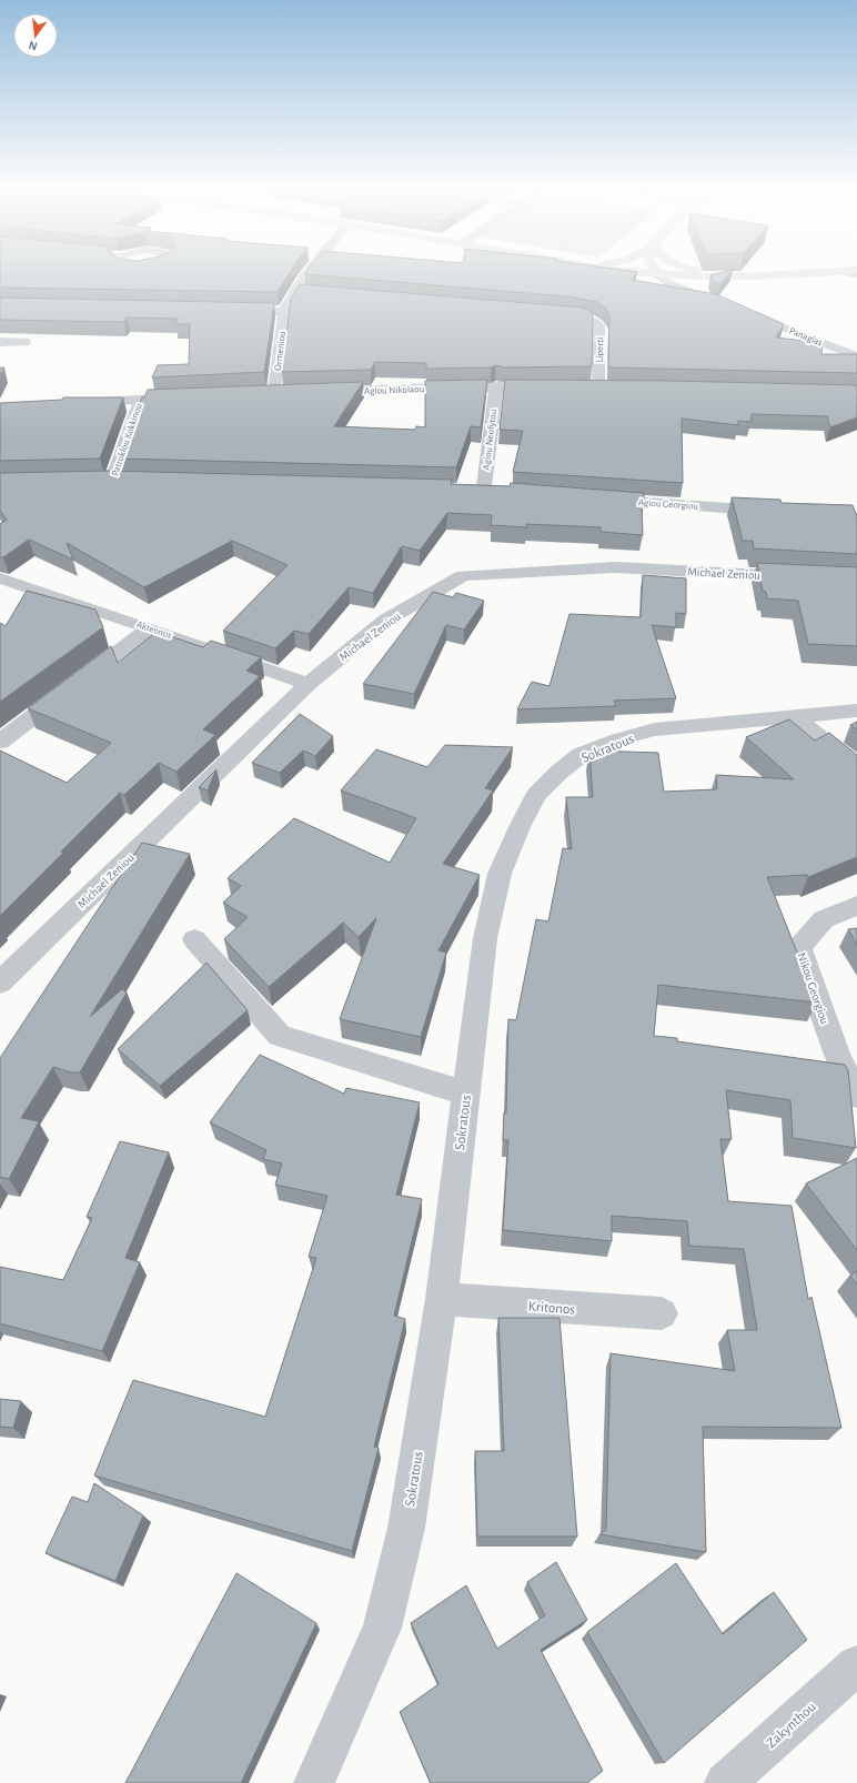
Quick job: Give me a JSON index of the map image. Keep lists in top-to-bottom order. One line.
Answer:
{"streets":{"street":["Panagias","Liperti","Ormeniou","Agiou Nikolaou","Patroklou Kokkinou","Agiou Neofytou","Agiou Georgiou","Michael Zeniou","Akteonos","Sokratous","Nikou Georgiou","Kritonos","Zakynthou"]},"crossings":[["Agiou Nikolaou","Agiou Neofytou"],["Michael Zeniou","Akteonos"],["Sokratous","Kritonos"]],"north":"bottom"}
